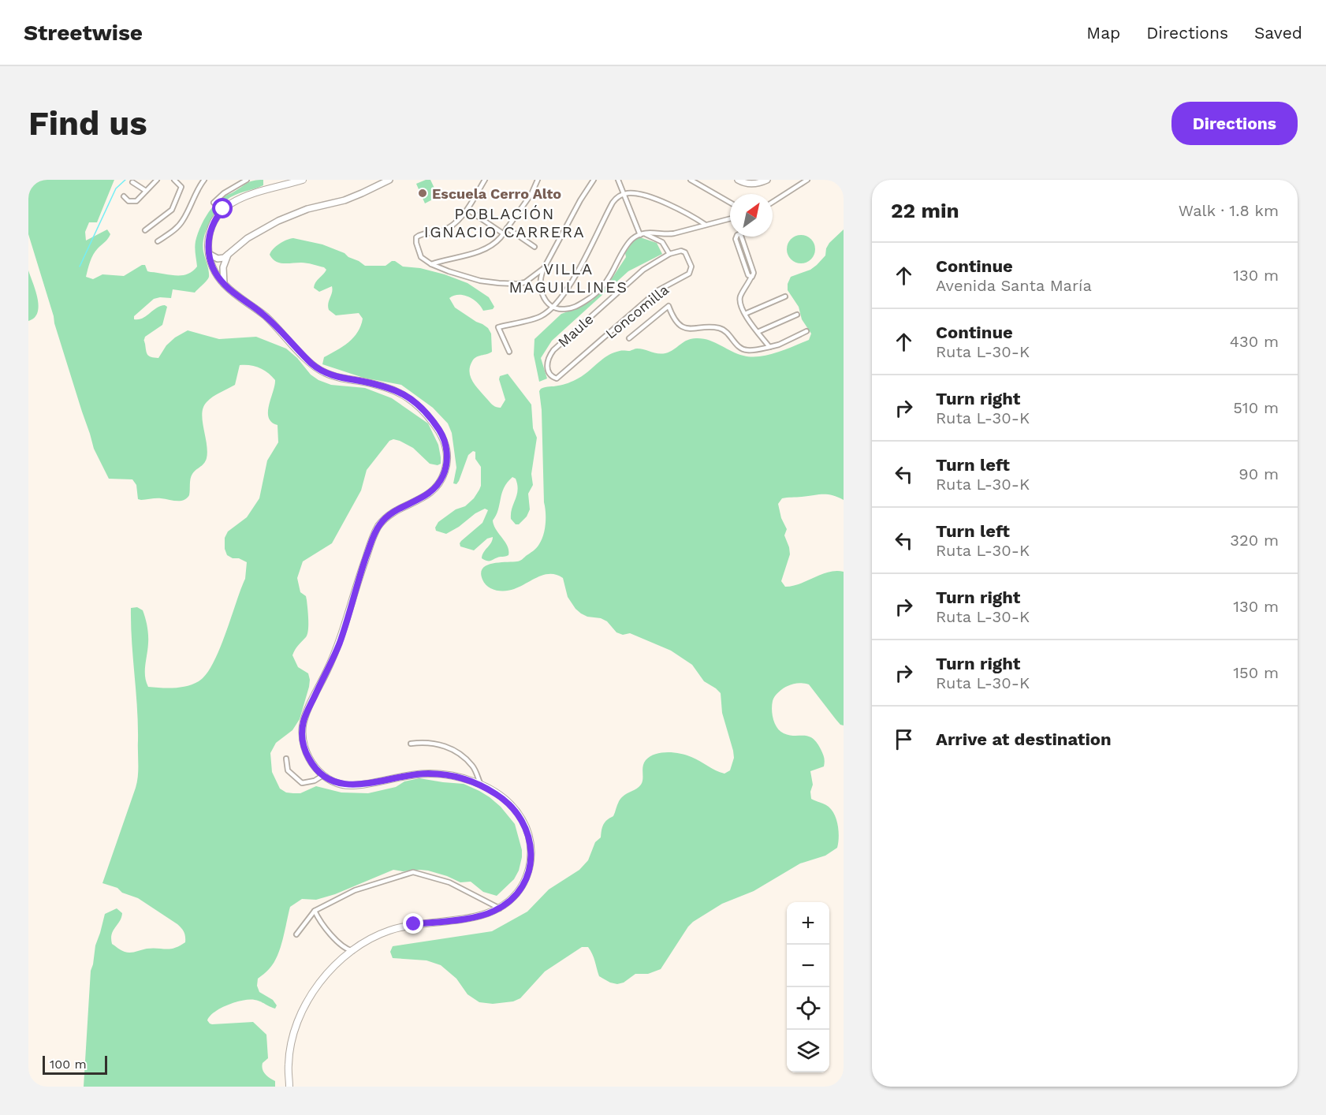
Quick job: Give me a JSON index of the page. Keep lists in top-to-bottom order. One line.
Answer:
{"streets":{"street":["Loncomilla","Maule"]},"crossings":[["Loncomilla","Maule"]],"districts":["POBLACIÓN IGNACIO CARRERA","VILLA MAGUILLINES"],"places":["Escuela Cerro Alto"],"scale_bar":"100 m","north":"top right","page":{"header":"Streetwise","nav":["Map","Directions","Saved"],"buttons":"Directions","title":"Find us","heading":["22 min","Walk · 1.8 km"],"list":[["Continue","Avenida Santa María","130 m"],["Continue","Ruta L-30-K","430 m"],["Turn right","Ruta L-30-K","510 m"],["Turn left","Ruta L-30-K","90 m"],["Turn left","Ruta L-30-K","320 m"],["Turn right","Ruta L-30-K","130 m"],["Turn right","Ruta L-30-K","150 m"],"Arrive at destination"],"map_buttons":["+","−"],"scale":"100 m"}}
